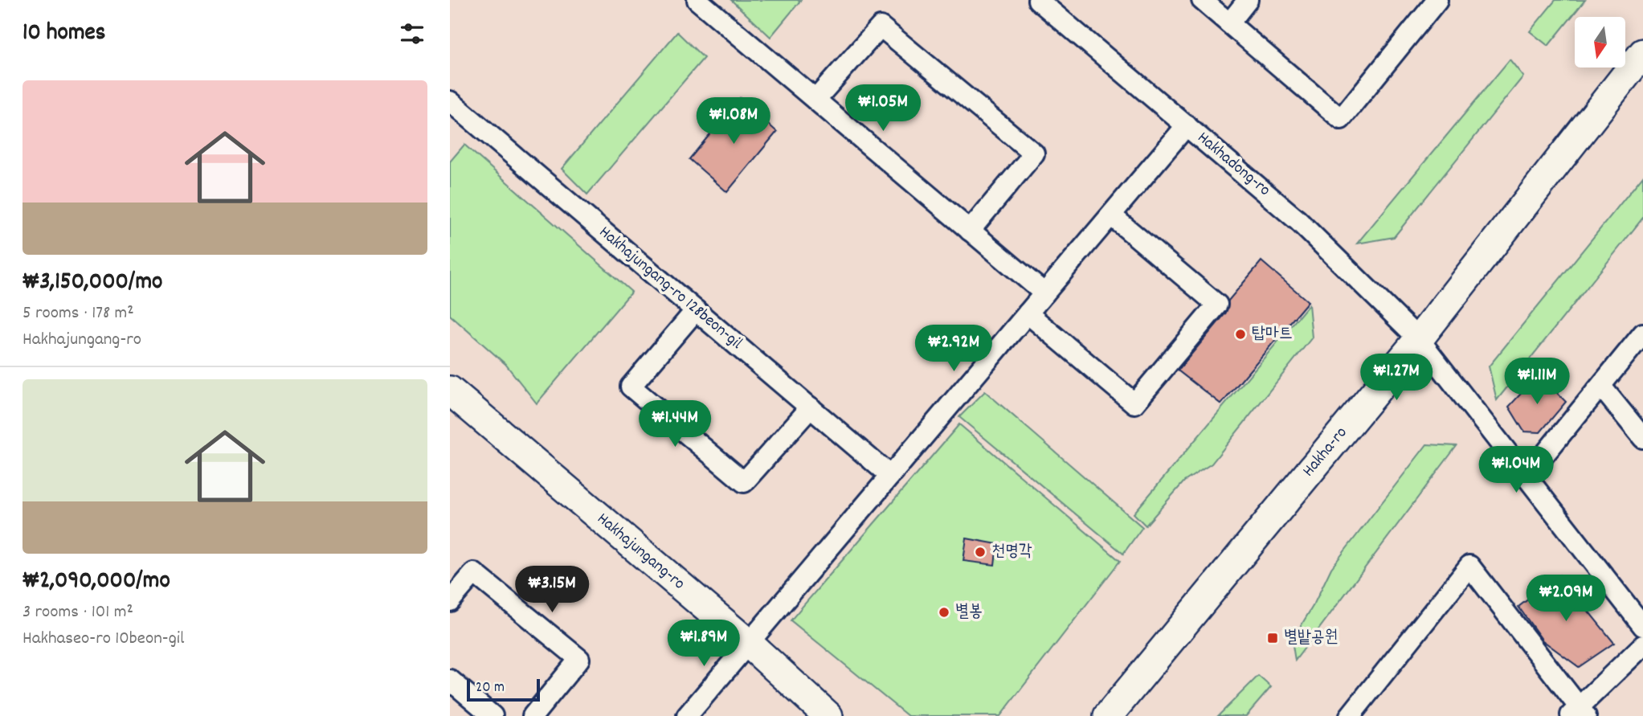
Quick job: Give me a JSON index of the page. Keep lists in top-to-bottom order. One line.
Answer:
{"streets":{"street":["Hakhadong-ro","Hakhajungang-ro 128beon-gil","Hakha-ro","Hakhajungang-ro"]},"crossings":[["Hakhadong-ro","Hakha-ro"]],"places":{"other":["탑마트","천명각","별봉"],"transit":["별밭공원"]},"scale_bar":"20 m","north":"bottom","page":{"heading":"10 homes","list":[{"name":"₩3,150,000/mo","note":"5 rooms · 178 m² · Hakhajungang-ro"},{"name":"₩2,090,000/mo","note":"3 rooms · 101 m² · Hakhaseo-ro 10beon-gil"}],"price":["₩1.05M","₩1.08M","₩2.92M","₩1.27M","₩1.11M","₩1.44M","₩1.04M","₩3.15M","₩2.09M","₩1.89M"],"scale":"20 m"}}
